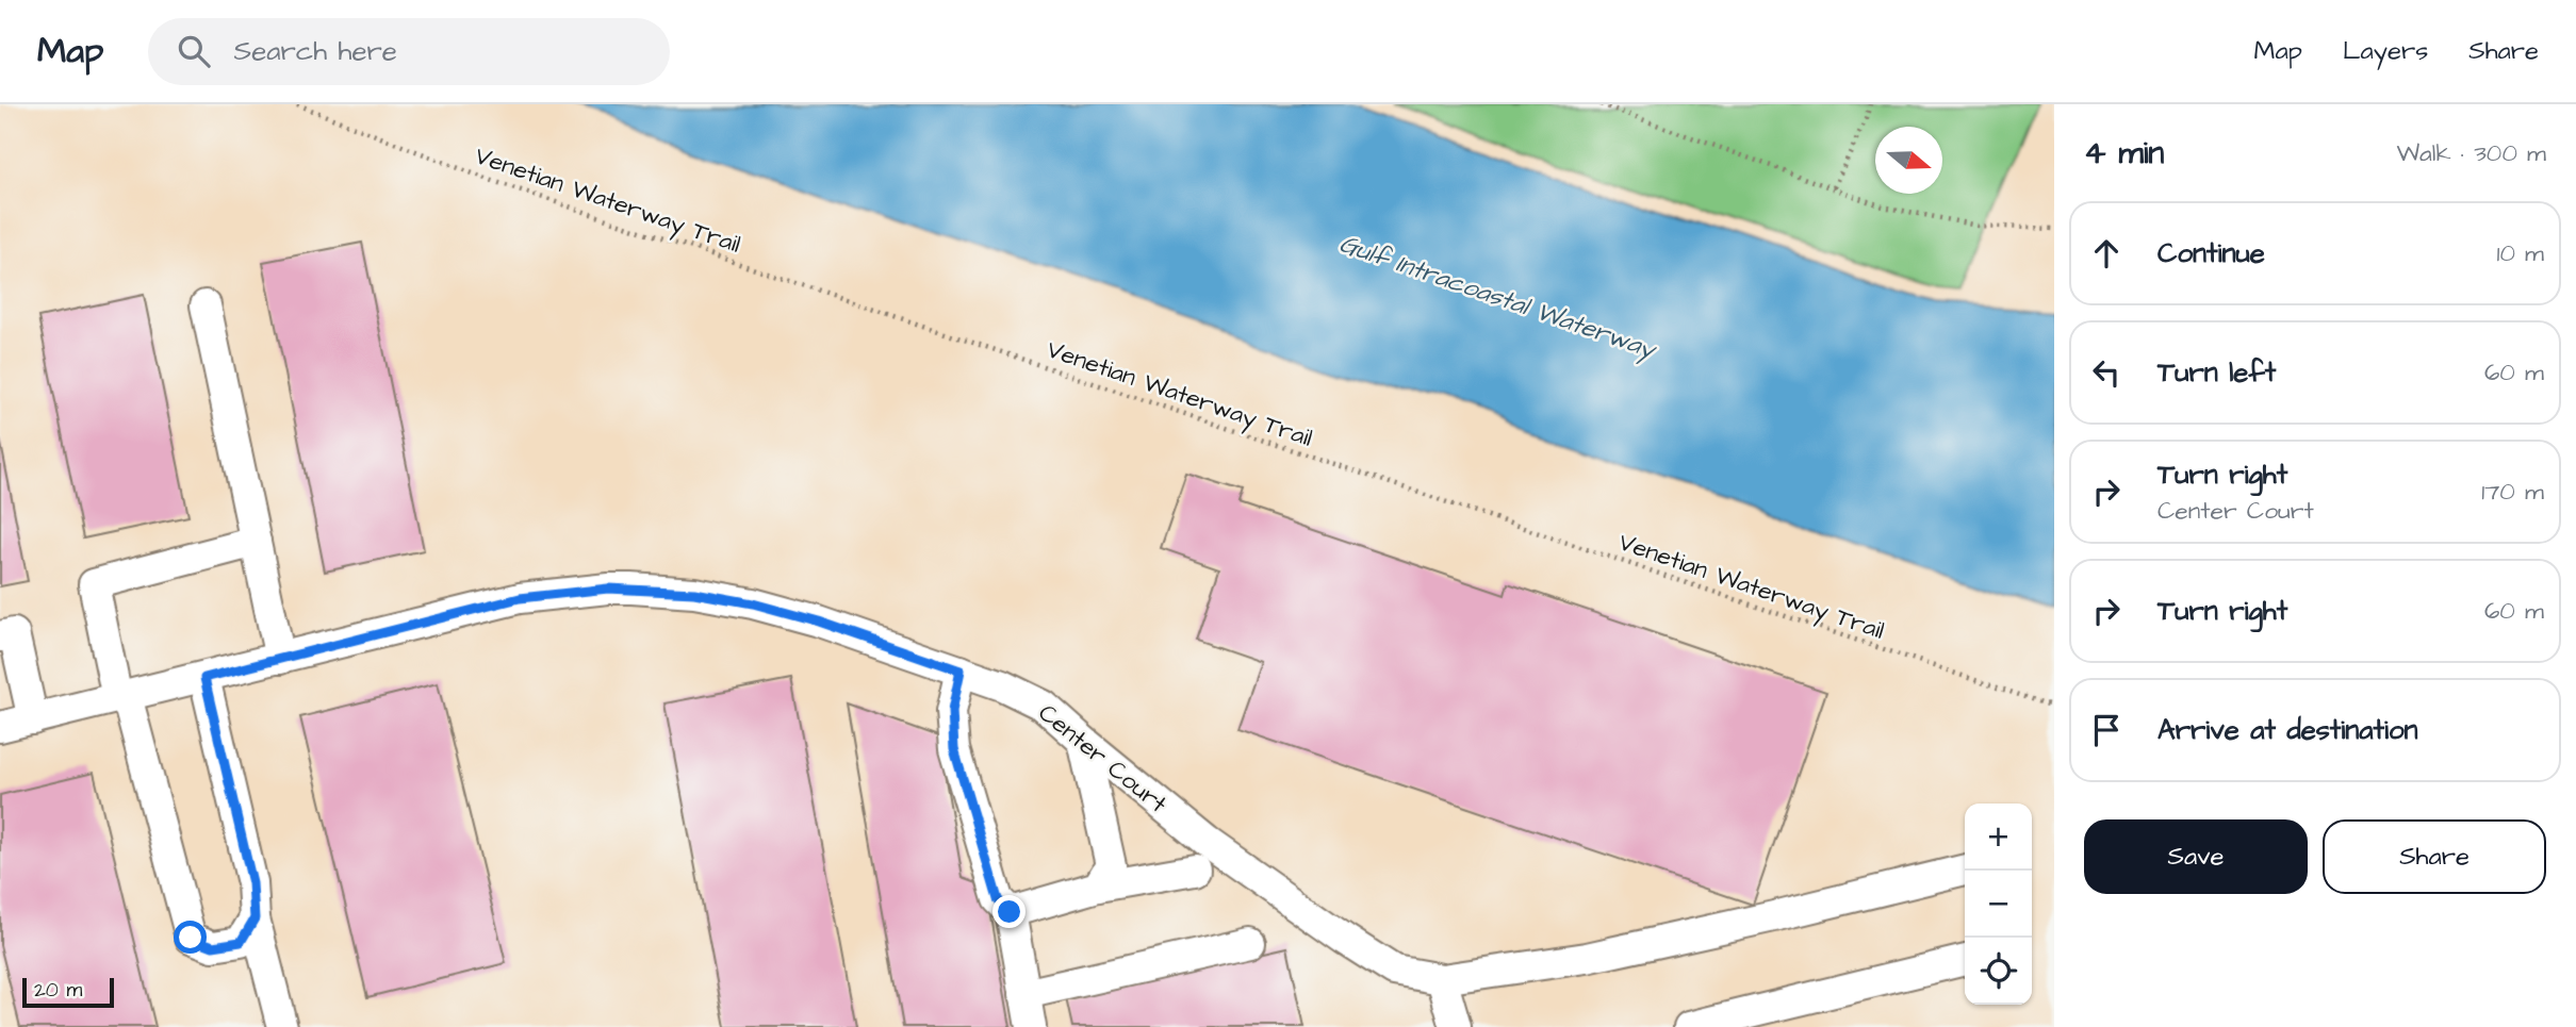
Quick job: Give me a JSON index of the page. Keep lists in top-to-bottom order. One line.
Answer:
{"streets":{"street":["Center Court"],"path":["Venetian Waterway Trail"]},"water":["Gulf Intracoastal Waterway"],"scale_bar":"20 m","north":"right","page":{"header":"Map","search":"Search here","nav":["Map","Layers","Share"],"heading":["4 min","Walk · 300 m"],"list":[["Continue","10 m"],["Turn left","60 m"],["Turn right","Center Court","170 m"],["Turn right","60 m"],"Arrive at destination"],"buttons":["Save","Share"],"map_buttons":["+","−"],"scale":"20 m"}}
